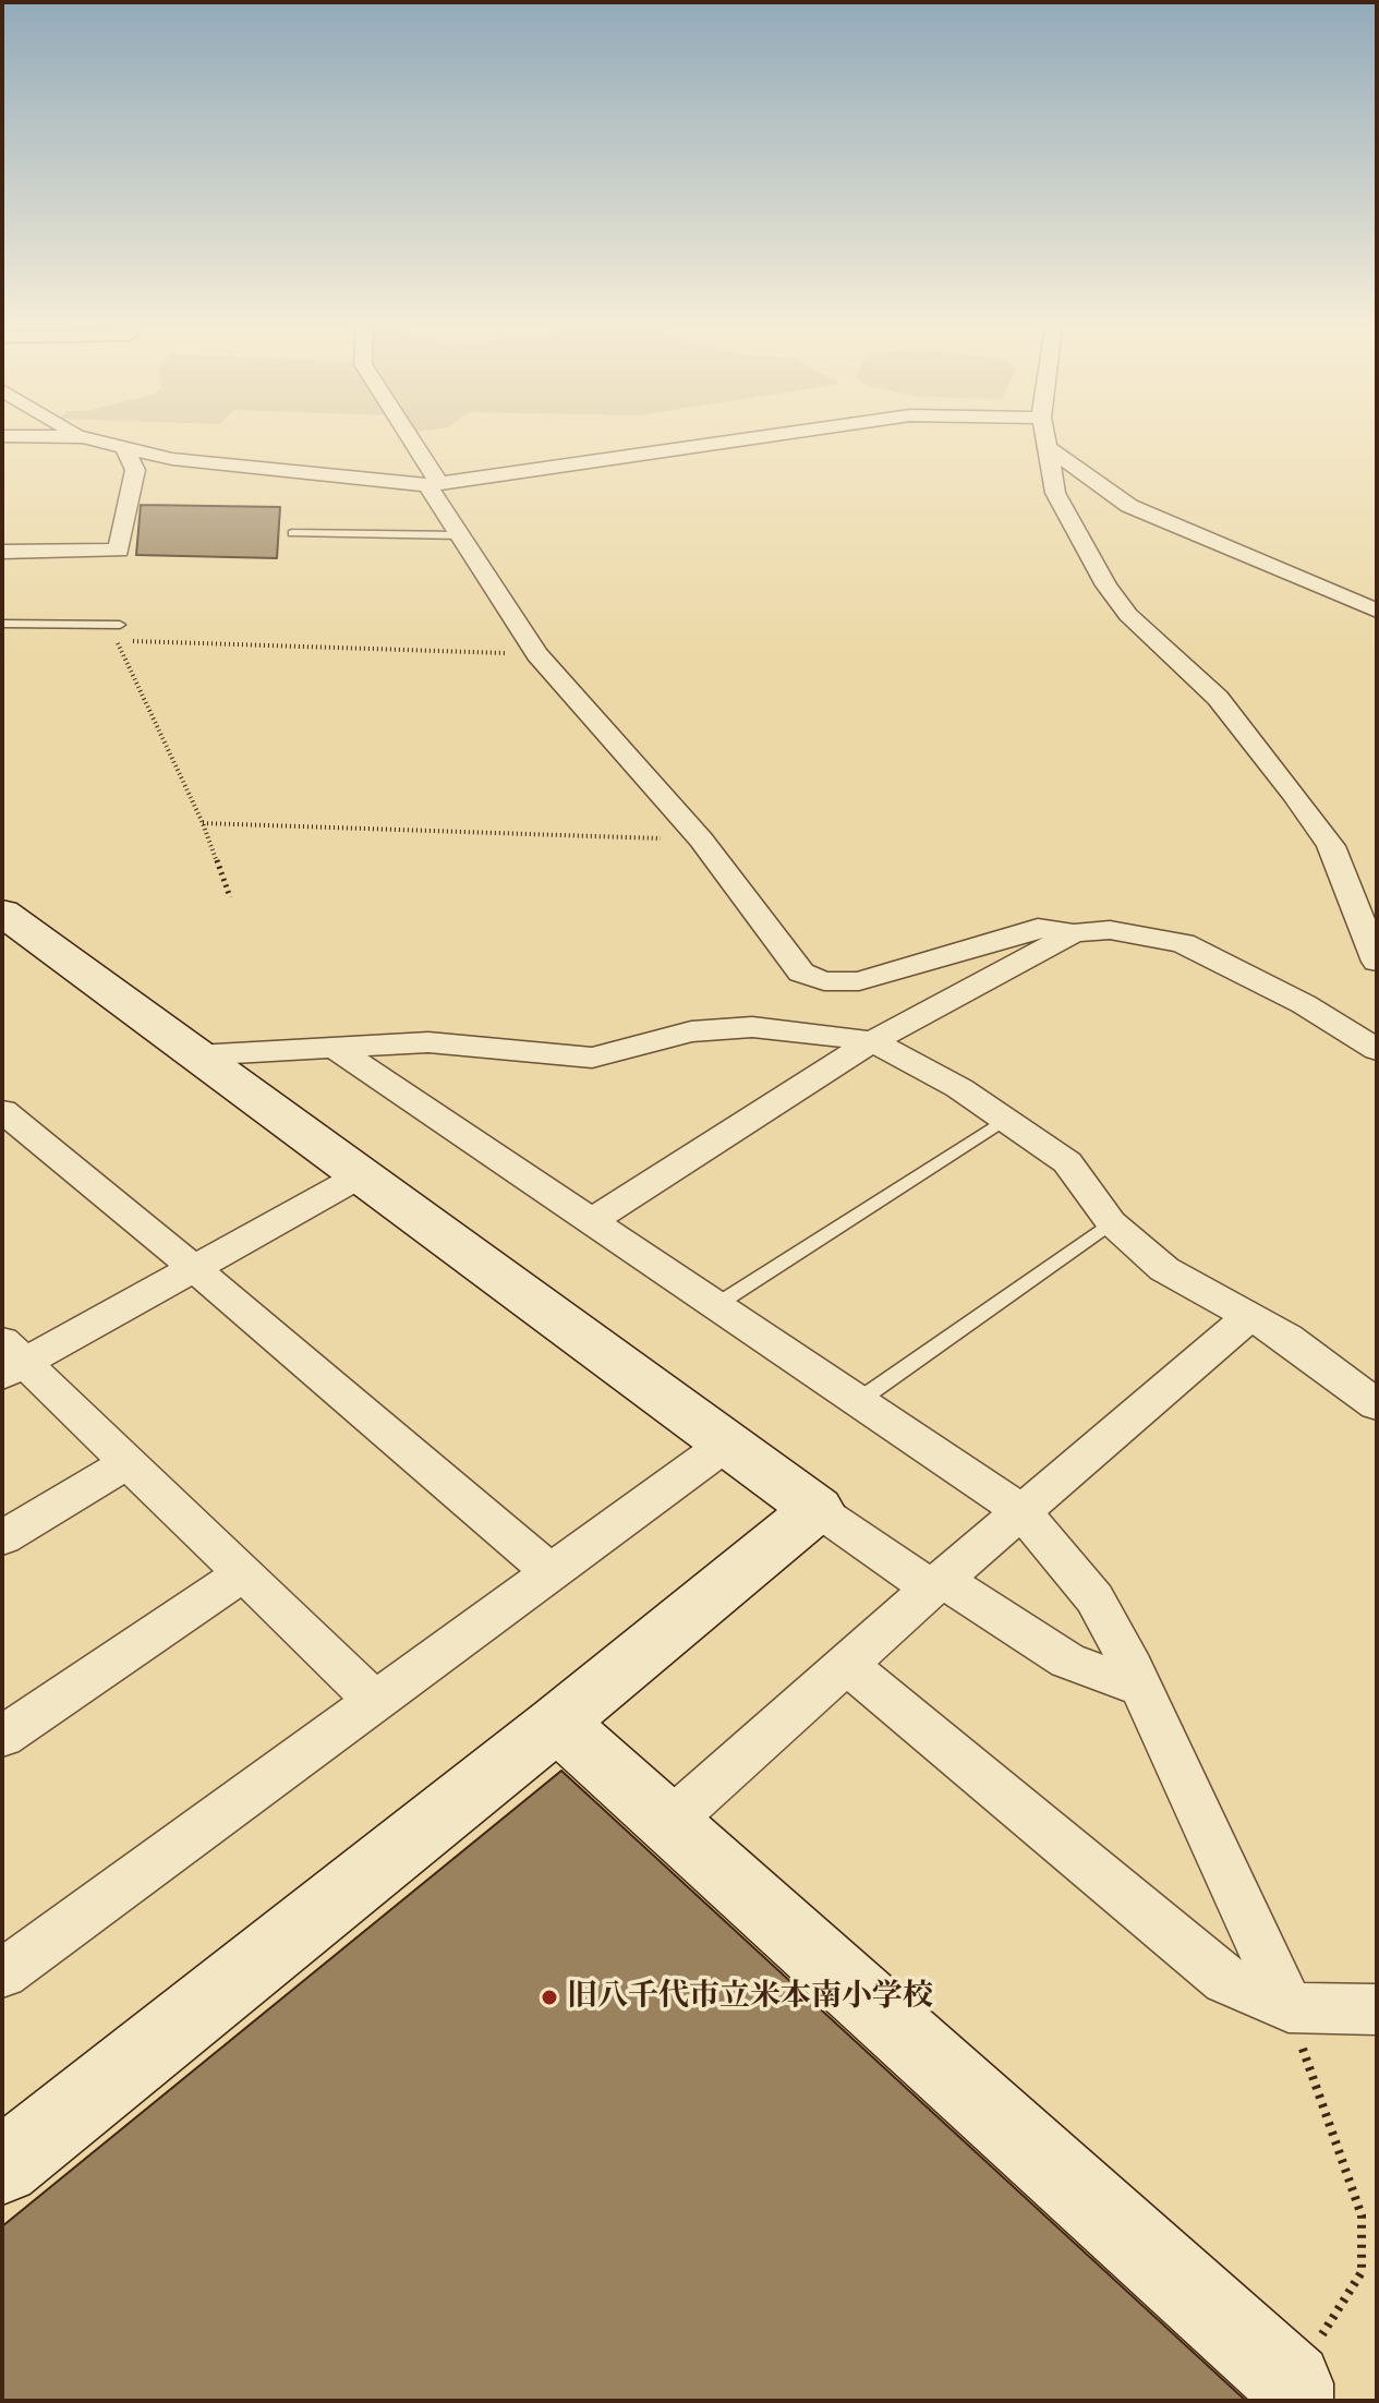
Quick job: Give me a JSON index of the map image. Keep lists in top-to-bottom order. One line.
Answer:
{"places":["旧八千代市立米本南小学校"]}
